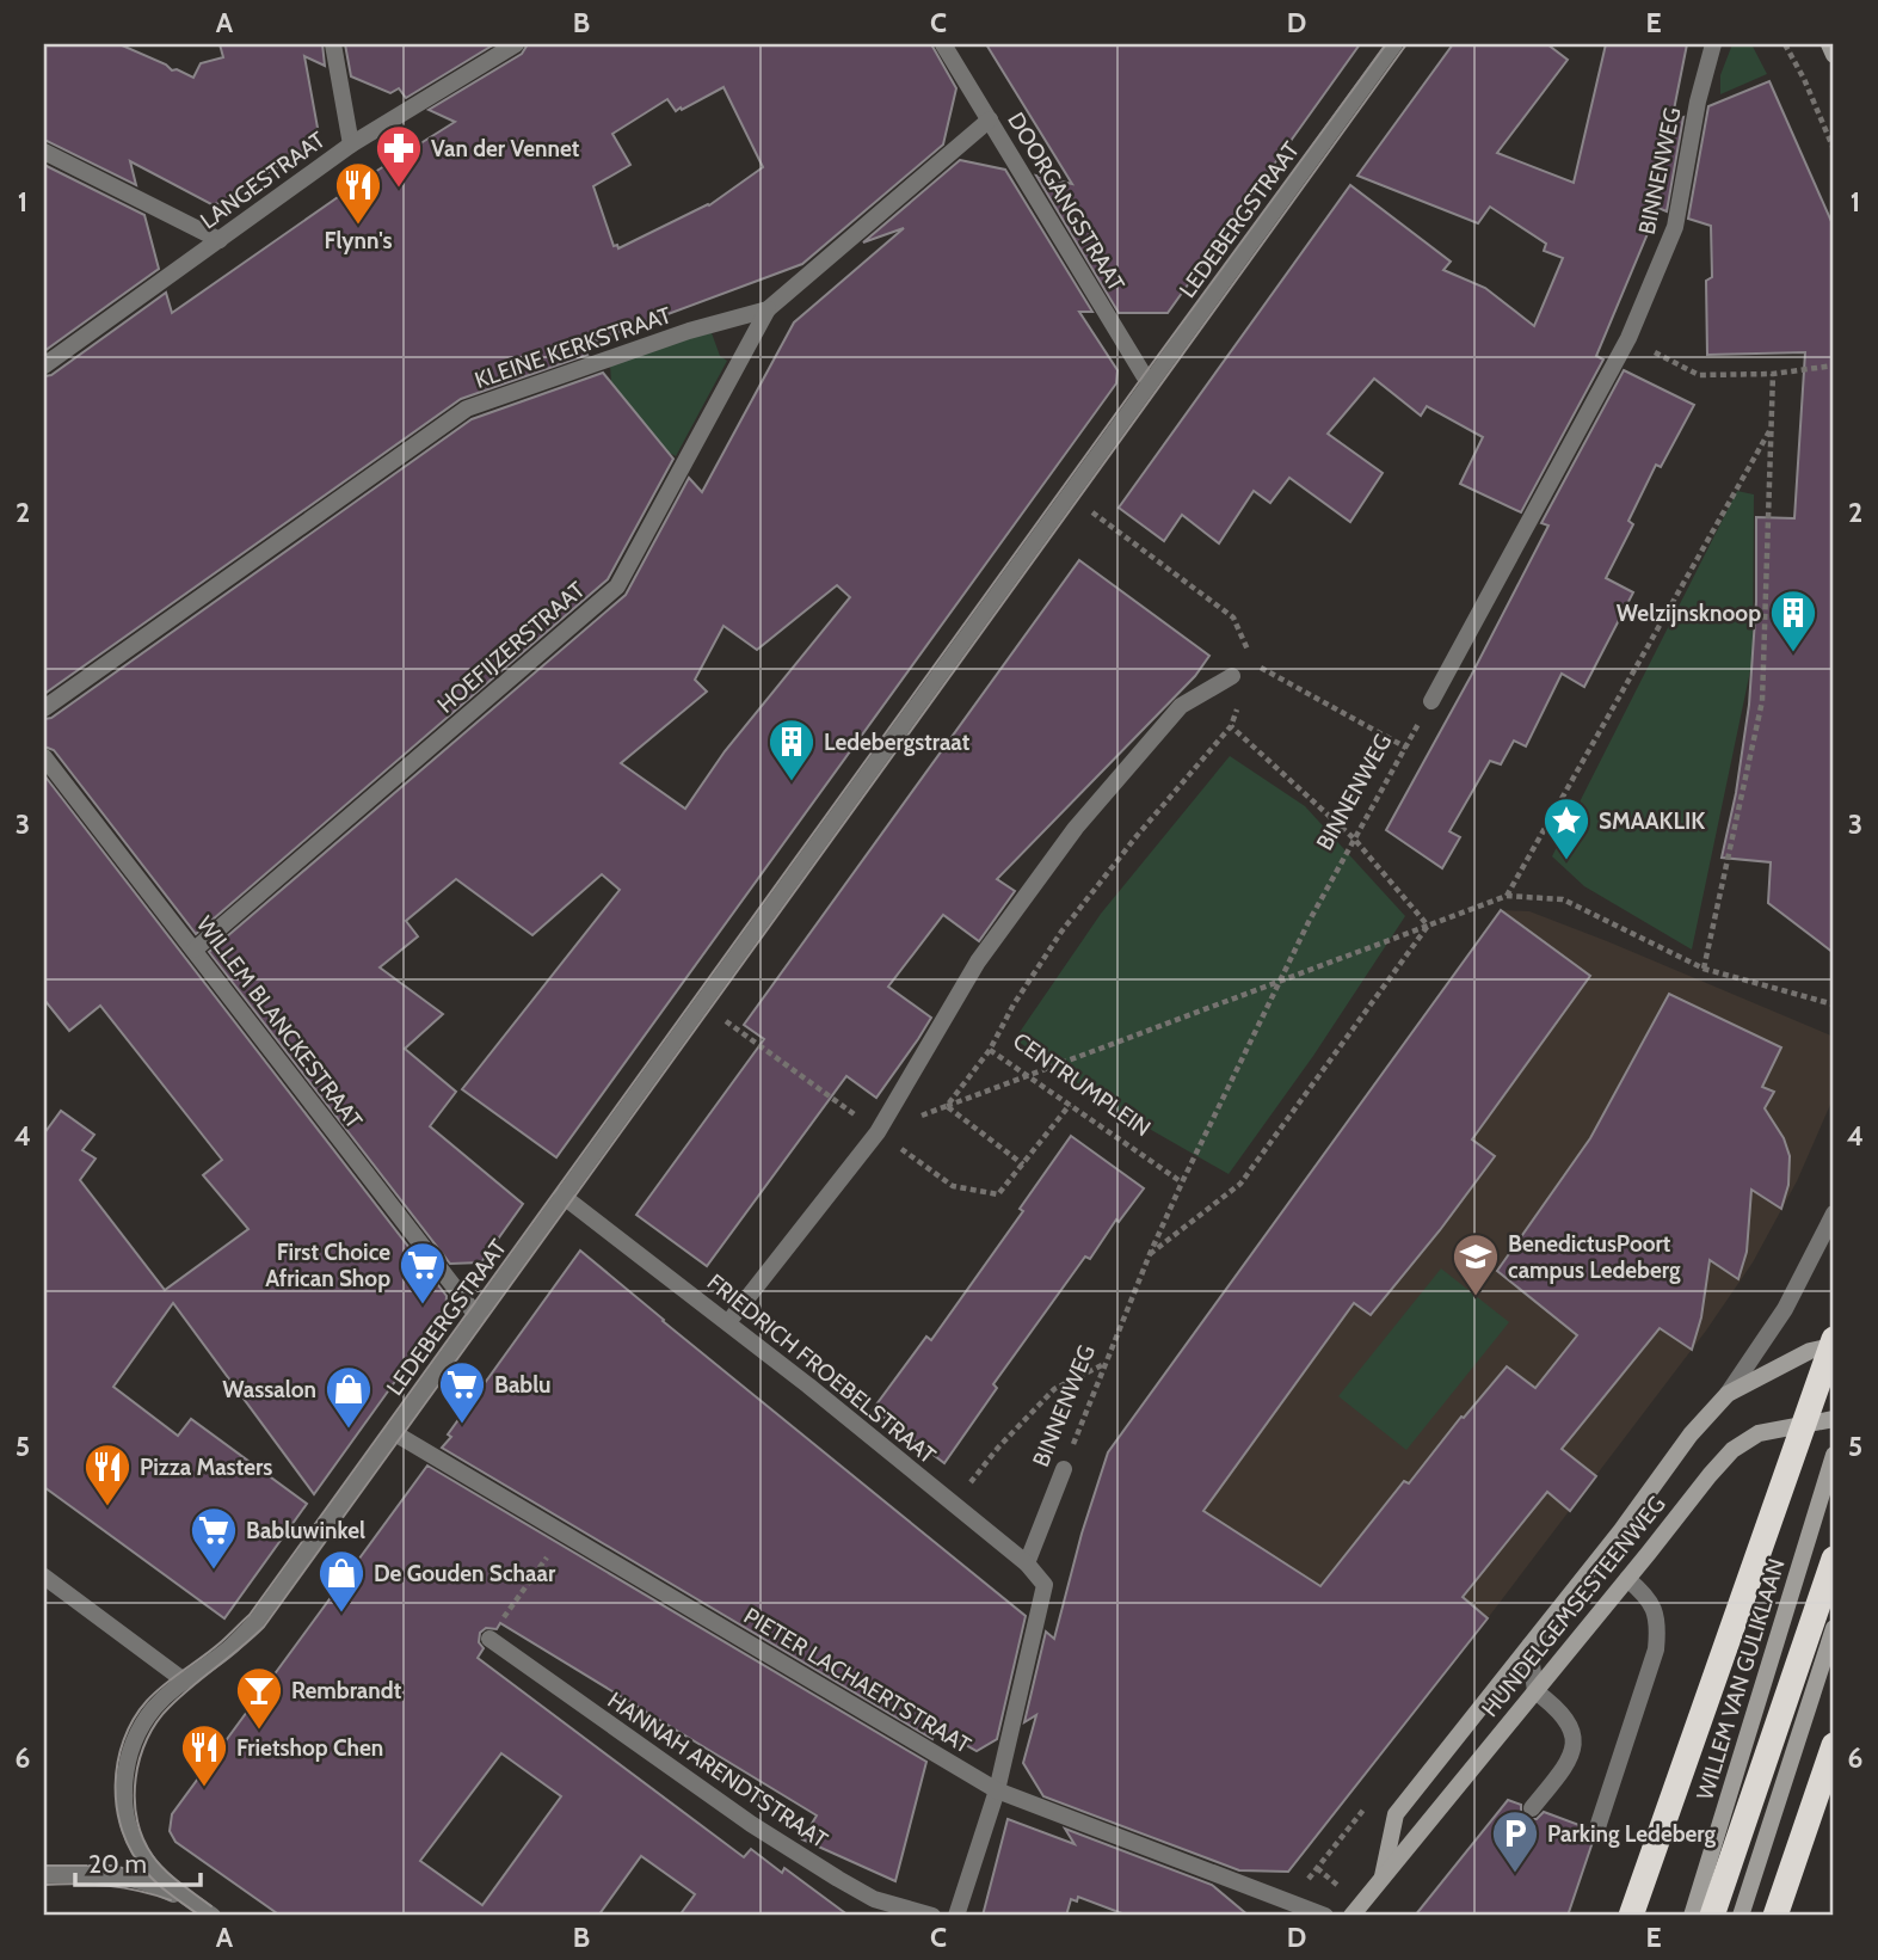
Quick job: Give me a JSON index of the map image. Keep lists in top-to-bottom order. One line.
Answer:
{"streets":{"main road":["HUNDELGEMSESTEENWEG","WILLEM VAN GULIKLAAN"],"street":["BINNENWEG","LANGESTRAAT","DOORGANGSTRAAT","LEDEBERGSTRAAT","KLEINE KERKSTRAAT","HOEFIJZERSTRAAT","WILLEM BLANCKESTRAAT","FRIEDRICH FROEBELSTRAAT","PIETER LACHAERTSTRAAT","HANNAH ARENDTSTRAAT"],"path":["CENTRUMPLEIN"]},"crossings":[["BINNENWEG","CENTRUMPLEIN"],["BINNENWEG","FRIEDRICH FROEBELSTRAAT"],["DOORGANGSTRAAT","LEDEBERGSTRAAT"],["DOORGANGSTRAAT","KLEINE KERKSTRAAT"],["LEDEBERGSTRAAT","WILLEM BLANCKESTRAAT"],["LEDEBERGSTRAAT","FRIEDRICH FROEBELSTRAAT"],["LEDEBERGSTRAAT","PIETER LACHAERTSTRAAT"],["KLEINE KERKSTRAAT","HOEFIJZERSTRAAT"],["HOEFIJZERSTRAAT","WILLEM BLANCKESTRAAT"],["FRIEDRICH FROEBELSTRAAT","PIETER LACHAERTSTRAAT"]],"places":{"pharmacy":["Van der Vennet"],"restaurant":["Flynn's","Pizza Masters","Frietshop Chen"],"building":["Welzijnsknoop","Ledebergstraat"],"place":["SMAAKLIK"],"school or university":["BenedictusPoort campus Ledeberg"],"supermarket":["First Choice African Shop","Bablu","Babluwinkel"],"shop":["Wassalon","De Gouden Schaar"],"bar":["Rembrandt"],"parking":["Parking Ledeberg"]},"scale_bar":"20 m","grid":{"columns":["A","B","C","D","E"],"rows":["1","2","3","4","5","6"]}}
